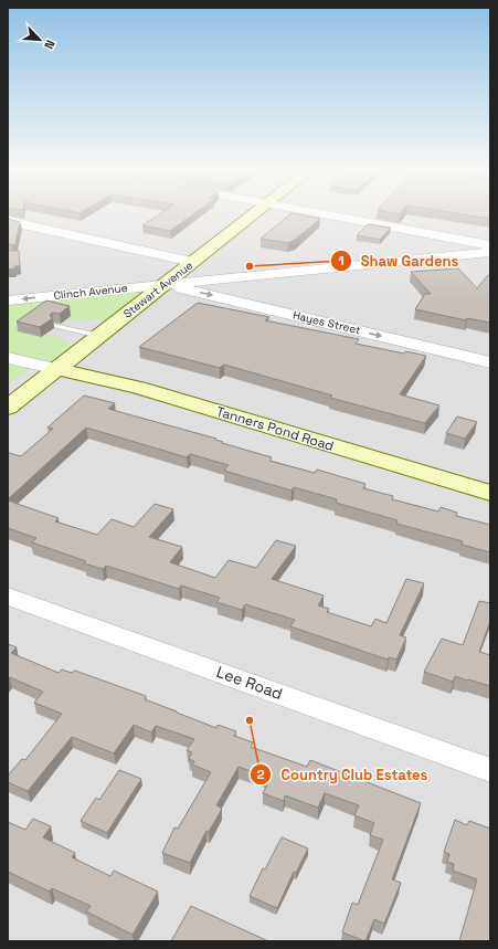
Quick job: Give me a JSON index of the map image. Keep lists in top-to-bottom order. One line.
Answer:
{"streets":{"main road":["Stewart Avenue","Tanners Pond Road"],"street":["Clinch Avenue","Hayes Street","Lee Road"]},"crossings":[["Stewart Avenue","Clinch Avenue"],["Stewart Avenue","Hayes Street"],["Stewart Avenue","Tanners Pond Road"],["Clinch Avenue","Hayes Street"]],"places":["Shaw Gardens","Country Club Estates"],"north":"bottom right"}
